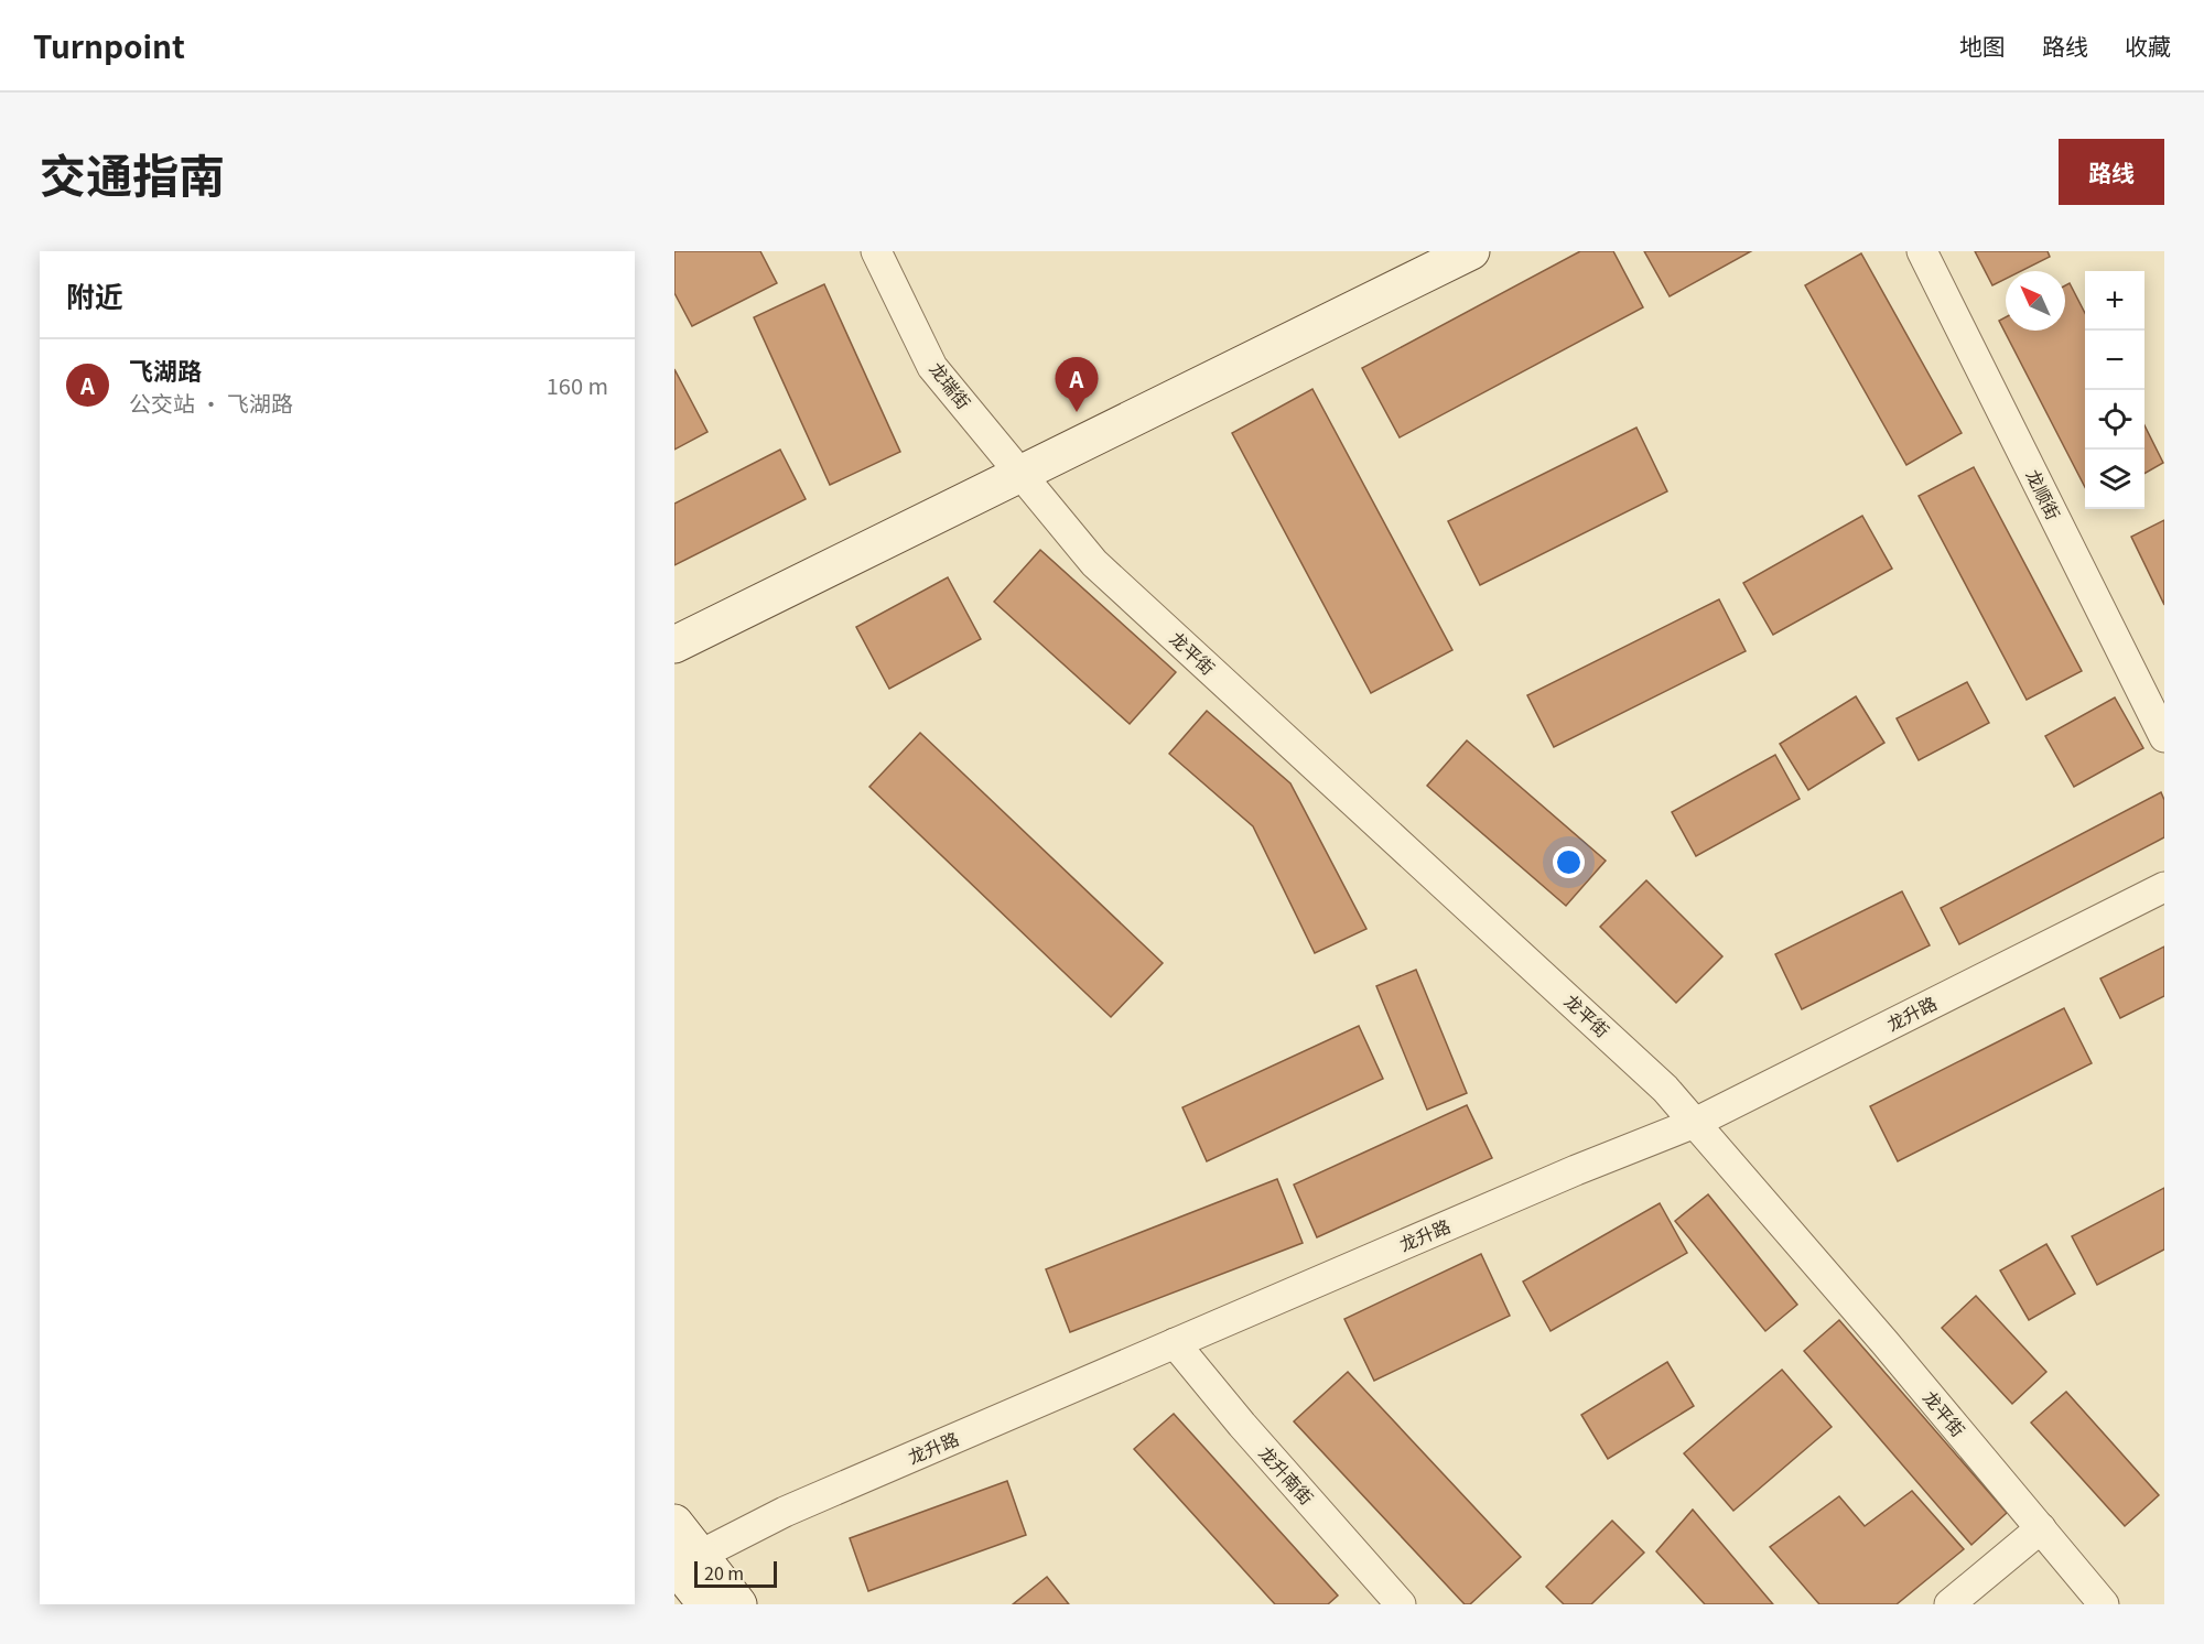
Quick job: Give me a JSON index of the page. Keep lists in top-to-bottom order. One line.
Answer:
{"streets":{"street":["龙瑞街","龙顺街","龙平街","龙升路","龙升南街"]},"crossings":[["龙瑞街","龙平街"],["龙平街","龙升路"],["龙升路","龙升南街"]],"scale_bar":"20 m","north":"top left","page":{"header":"Turnpoint","nav":["地图","路线","收藏"],"title":"交通指南","buttons":"路线","heading":"附近","map_buttons":["+","−"],"list":[{"mark":"A","name":"飞湖路","note":"公交站 · 飞湖路","value":"160 m"}],"pins":"A","scale":"20 m"}}
